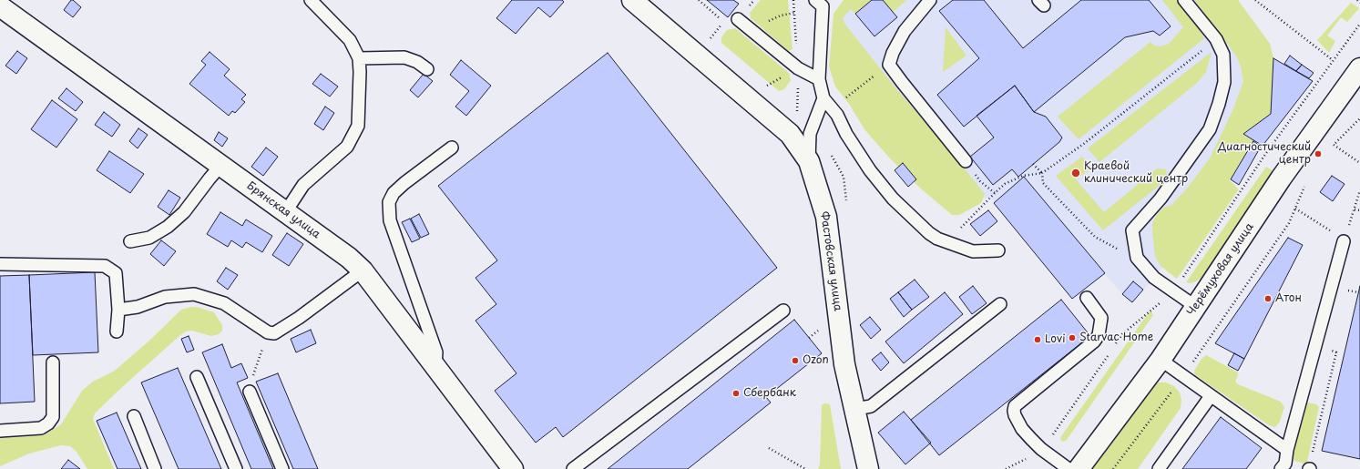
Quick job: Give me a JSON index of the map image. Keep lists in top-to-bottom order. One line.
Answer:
{"streets":{"main road":["Брянская улица","Фастовская улица","Черёмуховая улица"]},"places":["Диагностический центр","Краевой клинический центр","Атон","Starvac Home","Lovi","Ozon","Сбербанк"]}
